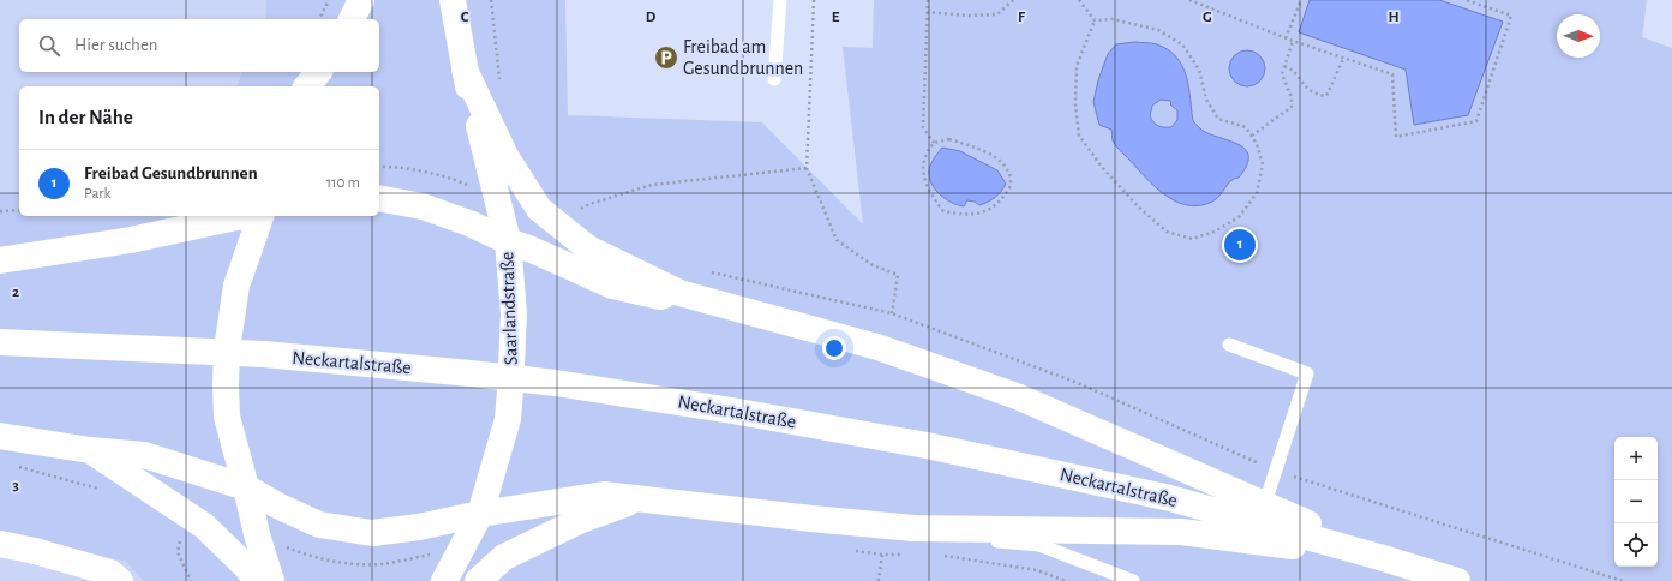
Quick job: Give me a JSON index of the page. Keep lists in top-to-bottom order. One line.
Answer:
{"streets":{"main road":["Saarlandstraße","Neckartalstraße"]},"places":{"parking":["Freibad am Gesundbrunnen"]},"north":"right","page":{"search":"Hier suchen","heading":"In der Nähe","list":[{"mark":"1","name":"Freibad Gesundbrunnen","note":"Park","value":"110 m"}],"pins":"1","map_buttons":["+","−"]},"grid":{"columns":["C","D","E","F","G","H"],"rows":["2","3"]}}
